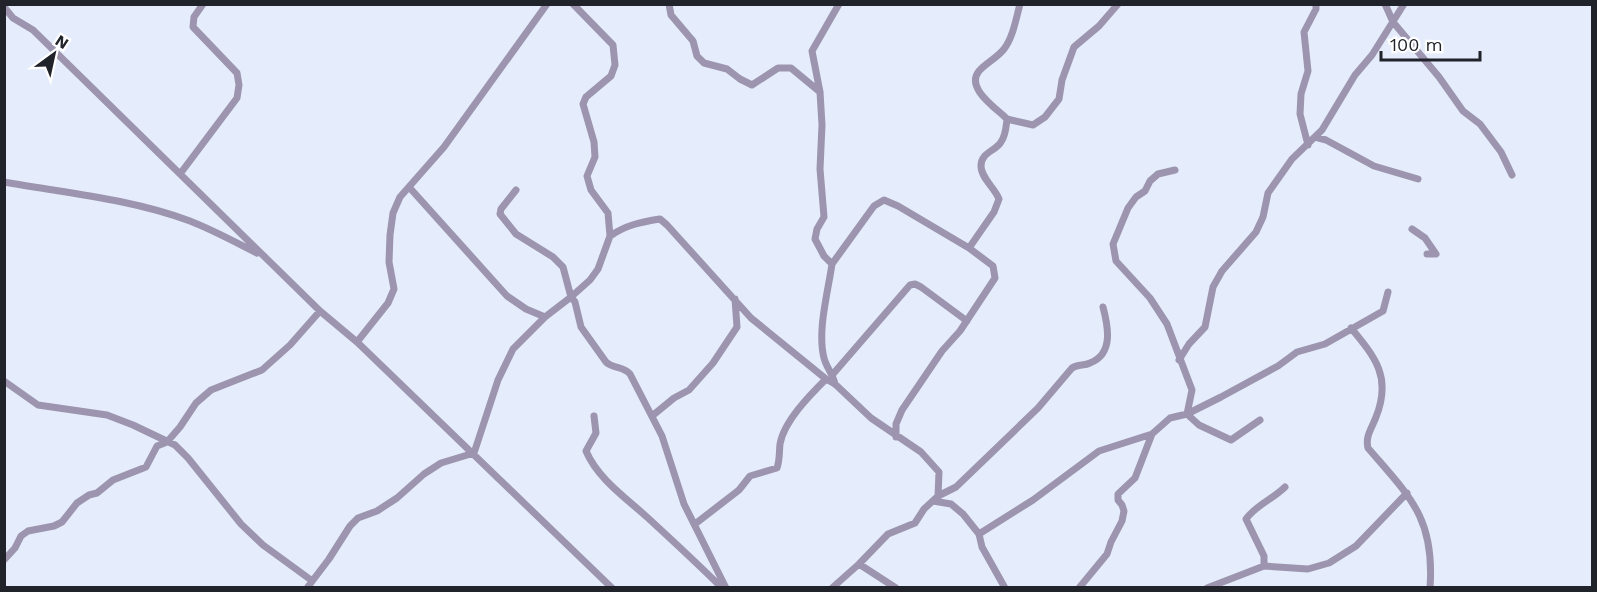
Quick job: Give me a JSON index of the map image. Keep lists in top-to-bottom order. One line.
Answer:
{"scale_bar":"100 m","north":"top right"}
